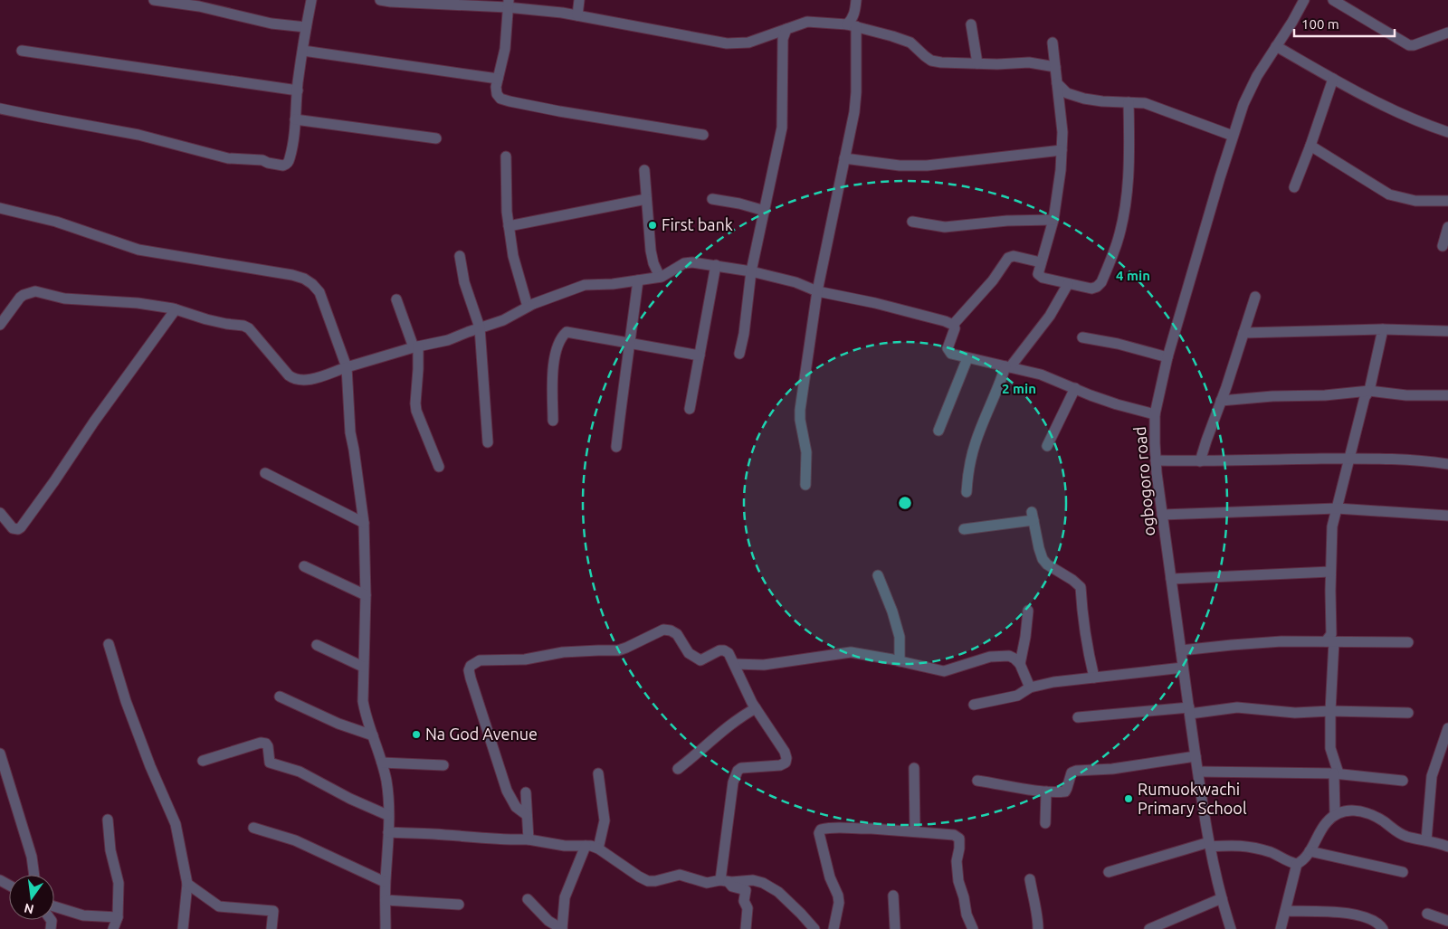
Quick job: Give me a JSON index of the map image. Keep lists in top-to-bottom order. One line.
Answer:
{"streets":{"street":["ogbogoro road"]},"places":["First bank","Na God Avenue","Rumuokwachi Primary School"],"scale_bar":"100 m","north":"bottom","rings":["4 min","2 min"]}
